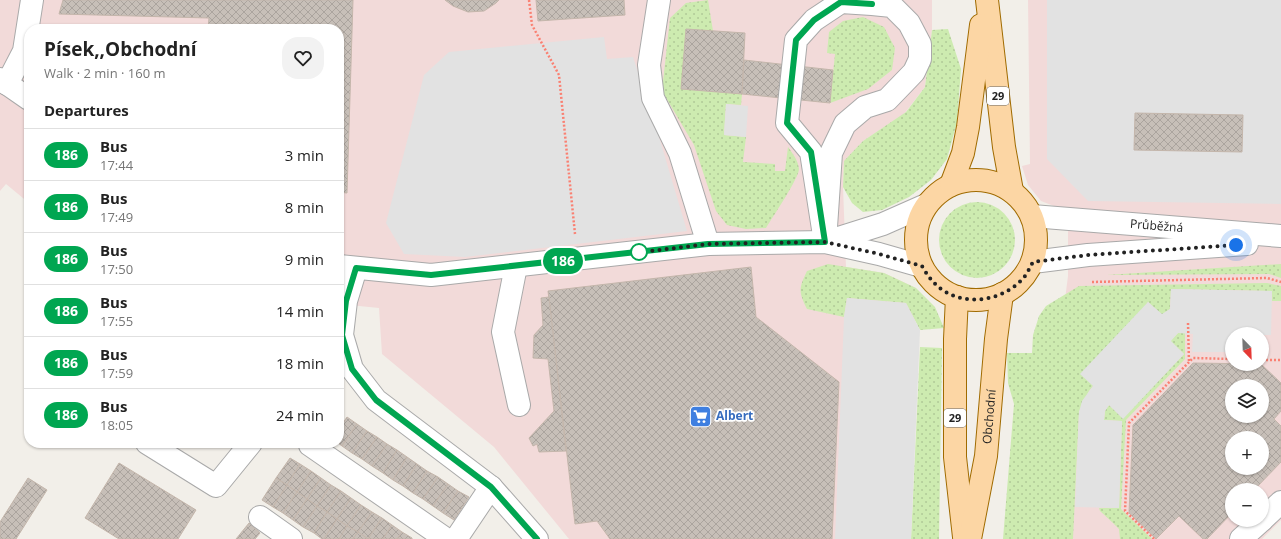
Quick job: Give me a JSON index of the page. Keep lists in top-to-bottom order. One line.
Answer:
{"streets":{"main road":["29","Obchodní"],"street":["Průběžná"]},"crossings":[["29","Průběžná"],["29","Obchodní"],["Průběžná","Obchodní"]],"places":{"supermarket":["Albert"]},"lines":["bus line 186"],"north":"bottom right","page":{"on_map":"186","heading":[["Písek,,Obchodní","Walk · 2 min · 160 m"],"Departures"],"list":[{"mark":"186","name":"Bus","note":"17:44","value":"3 min"},{"mark":"186","name":"Bus","note":"17:49","value":"8 min"},{"mark":"186","name":"Bus","note":"17:50","value":"9 min"},{"mark":"186","name":"Bus","note":"17:55","value":"14 min"},{"mark":"186","name":"Bus","note":"17:59","value":"18 min"},{"mark":"186","name":"Bus","note":"18:05","value":"24 min"}],"map_buttons":["+","−"]}}
